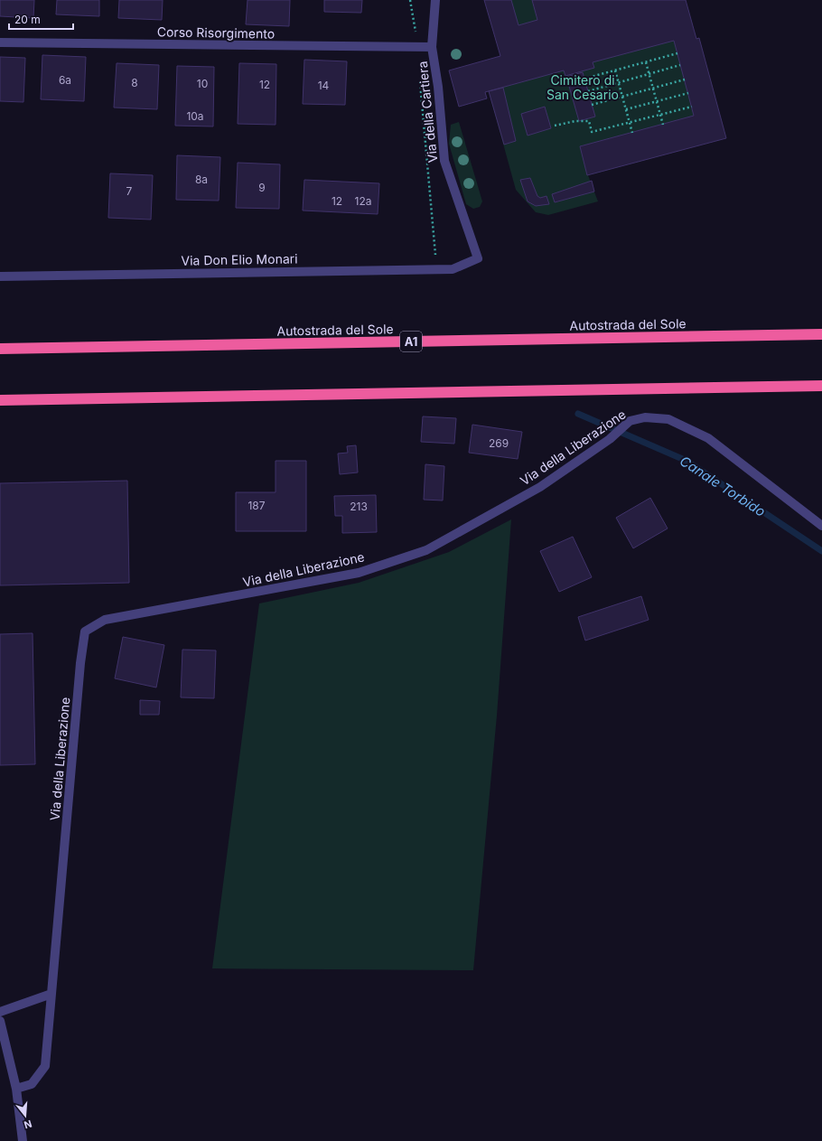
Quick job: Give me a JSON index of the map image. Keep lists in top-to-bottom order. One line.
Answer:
{"streets":{"highway":["Autostrada del Sole","A1"],"street":["Corso Risorgimento","Via della Cartiera","Via Don Elio Monari","Via della Liberazione"]},"crossings":[["Corso Risorgimento","Via della Cartiera"],["Via della Cartiera","Via Don Elio Monari"]],"water":["Canale Torbido"],"parks":["Cimitero di San Cesario"],"house_numbers":["6a","8","10","12","14","10a","8a","9","7","12","12a","269","187","213"],"scale_bar":"20 m","north":"bottom"}
